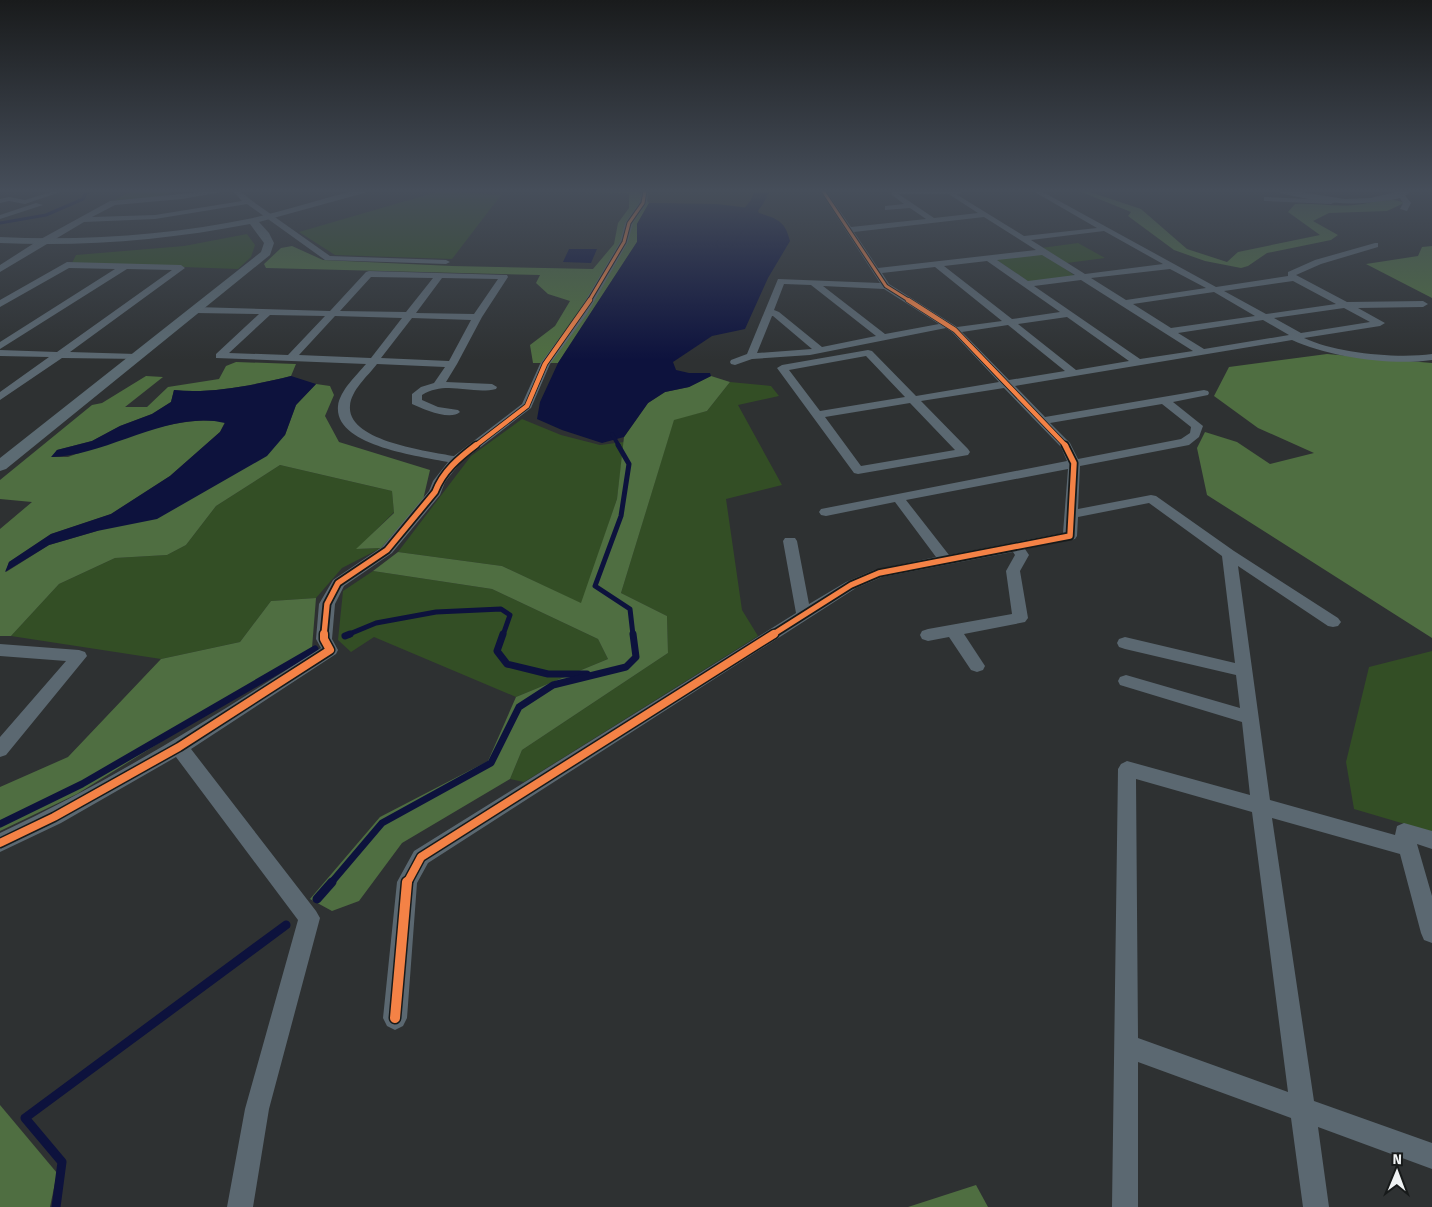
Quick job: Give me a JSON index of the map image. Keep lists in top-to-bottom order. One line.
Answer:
{"north":"top"}
